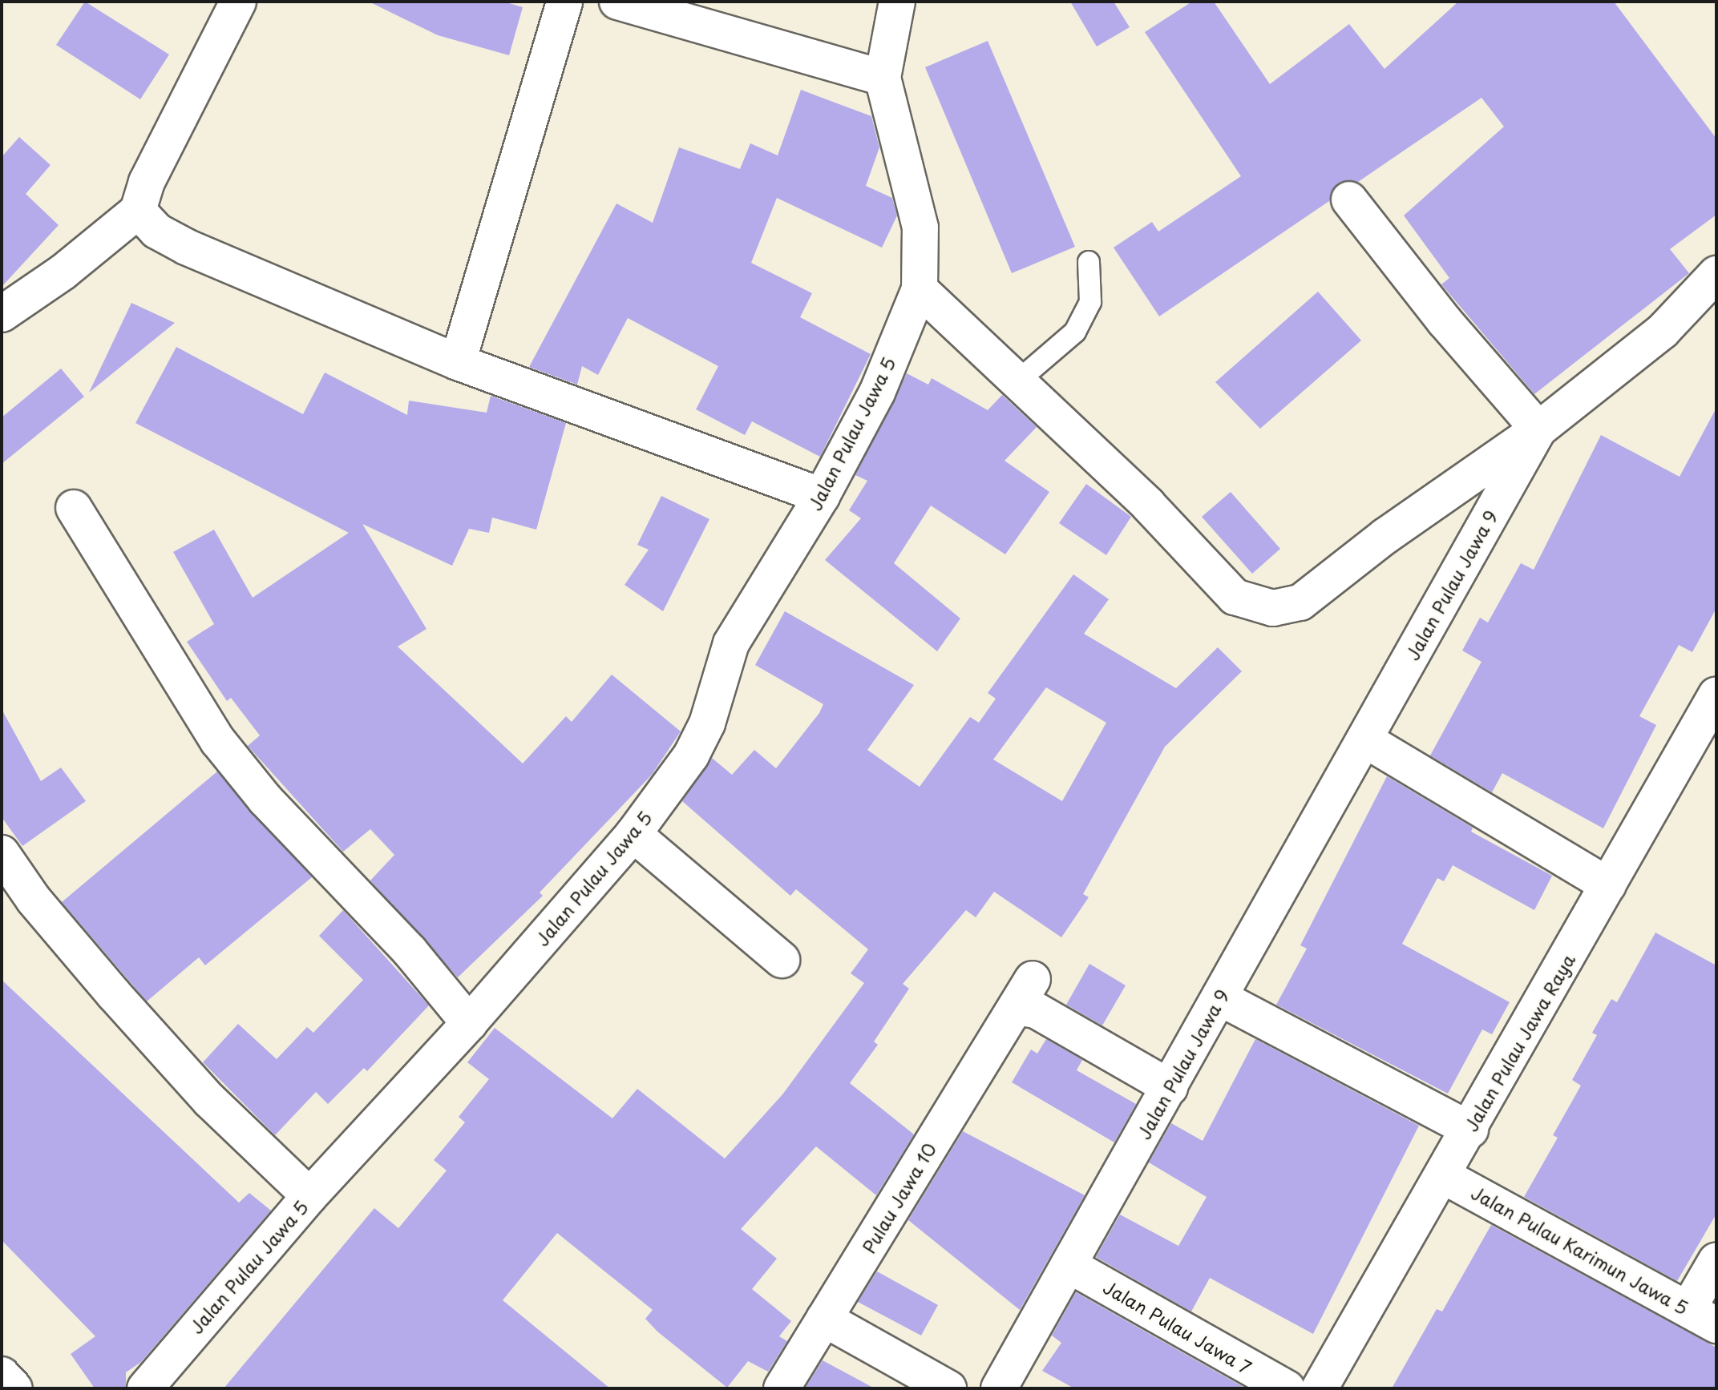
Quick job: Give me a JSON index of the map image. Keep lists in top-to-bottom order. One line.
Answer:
{"streets":{"street":["Jalan Pulau Jawa 5","Jalan Pulau Jawa 9","Jalan Pulau Jawa Raya","Pulau Jawa 10","Jalan Pulau Karimun Jawa 5","Jalan Pulau Jawa 7"]},"crossings":[["Jalan Pulau Jawa 9","Pulau Jawa 10"],["Jalan Pulau Jawa 9","Jalan Pulau Jawa 7"],["Jalan Pulau Jawa Raya","Jalan Pulau Karimun Jawa 5"]]}
